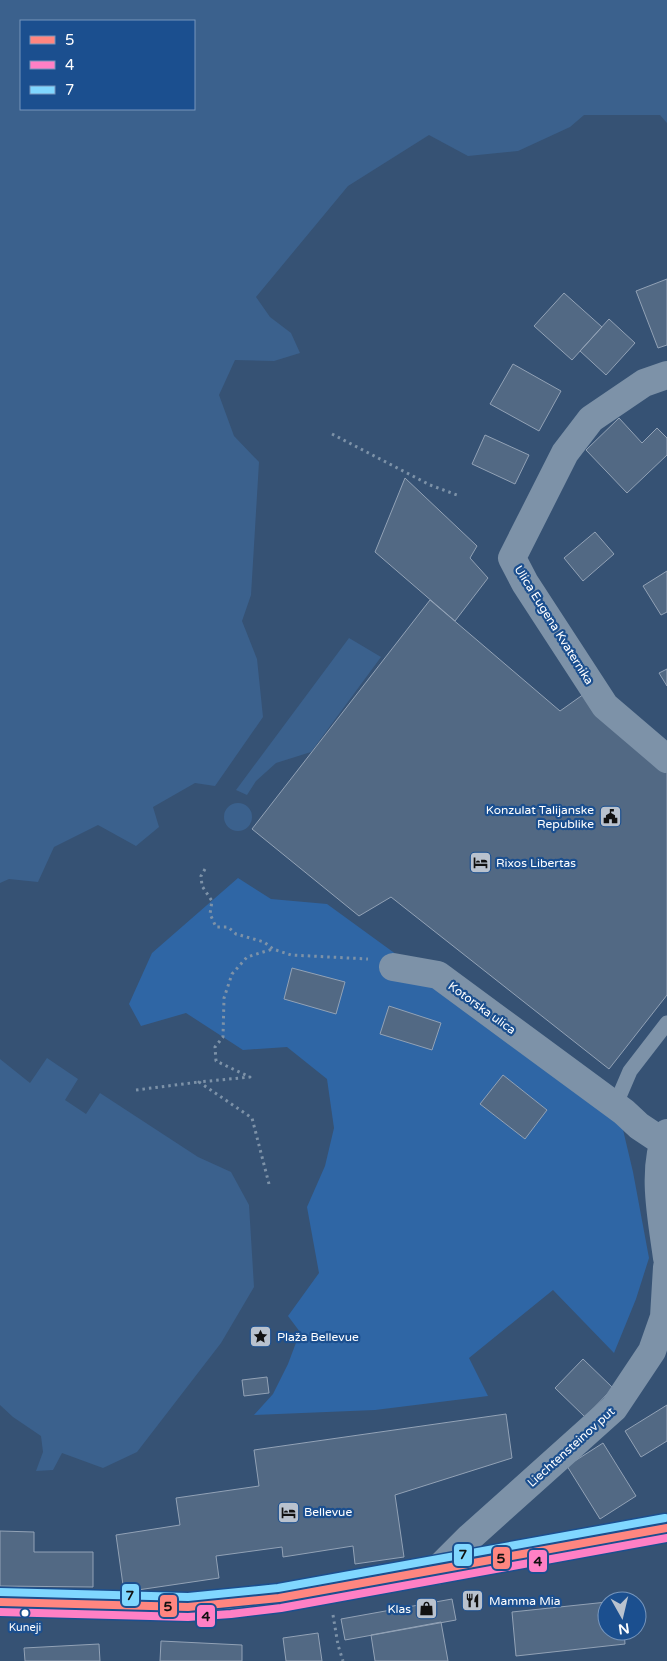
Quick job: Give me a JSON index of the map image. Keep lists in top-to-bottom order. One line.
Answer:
{"streets":{"street":["Ulica Eugena Kvaternika","Kotorska ulica","Liechtensteinov put"]},"places":{"public building":["Konzulat Talijanske Republike"],"hotel":["Rixos Libertas","Bellevue"],"place":["Plaža Bellevue"],"restaurant":["Mamma Mia"],"shop":["Klas"],"other":["Kuneji"]},"lines":["transit line 7","transit line 5","transit line 4"],"legend":["5","4","7"],"north":"bottom"}
